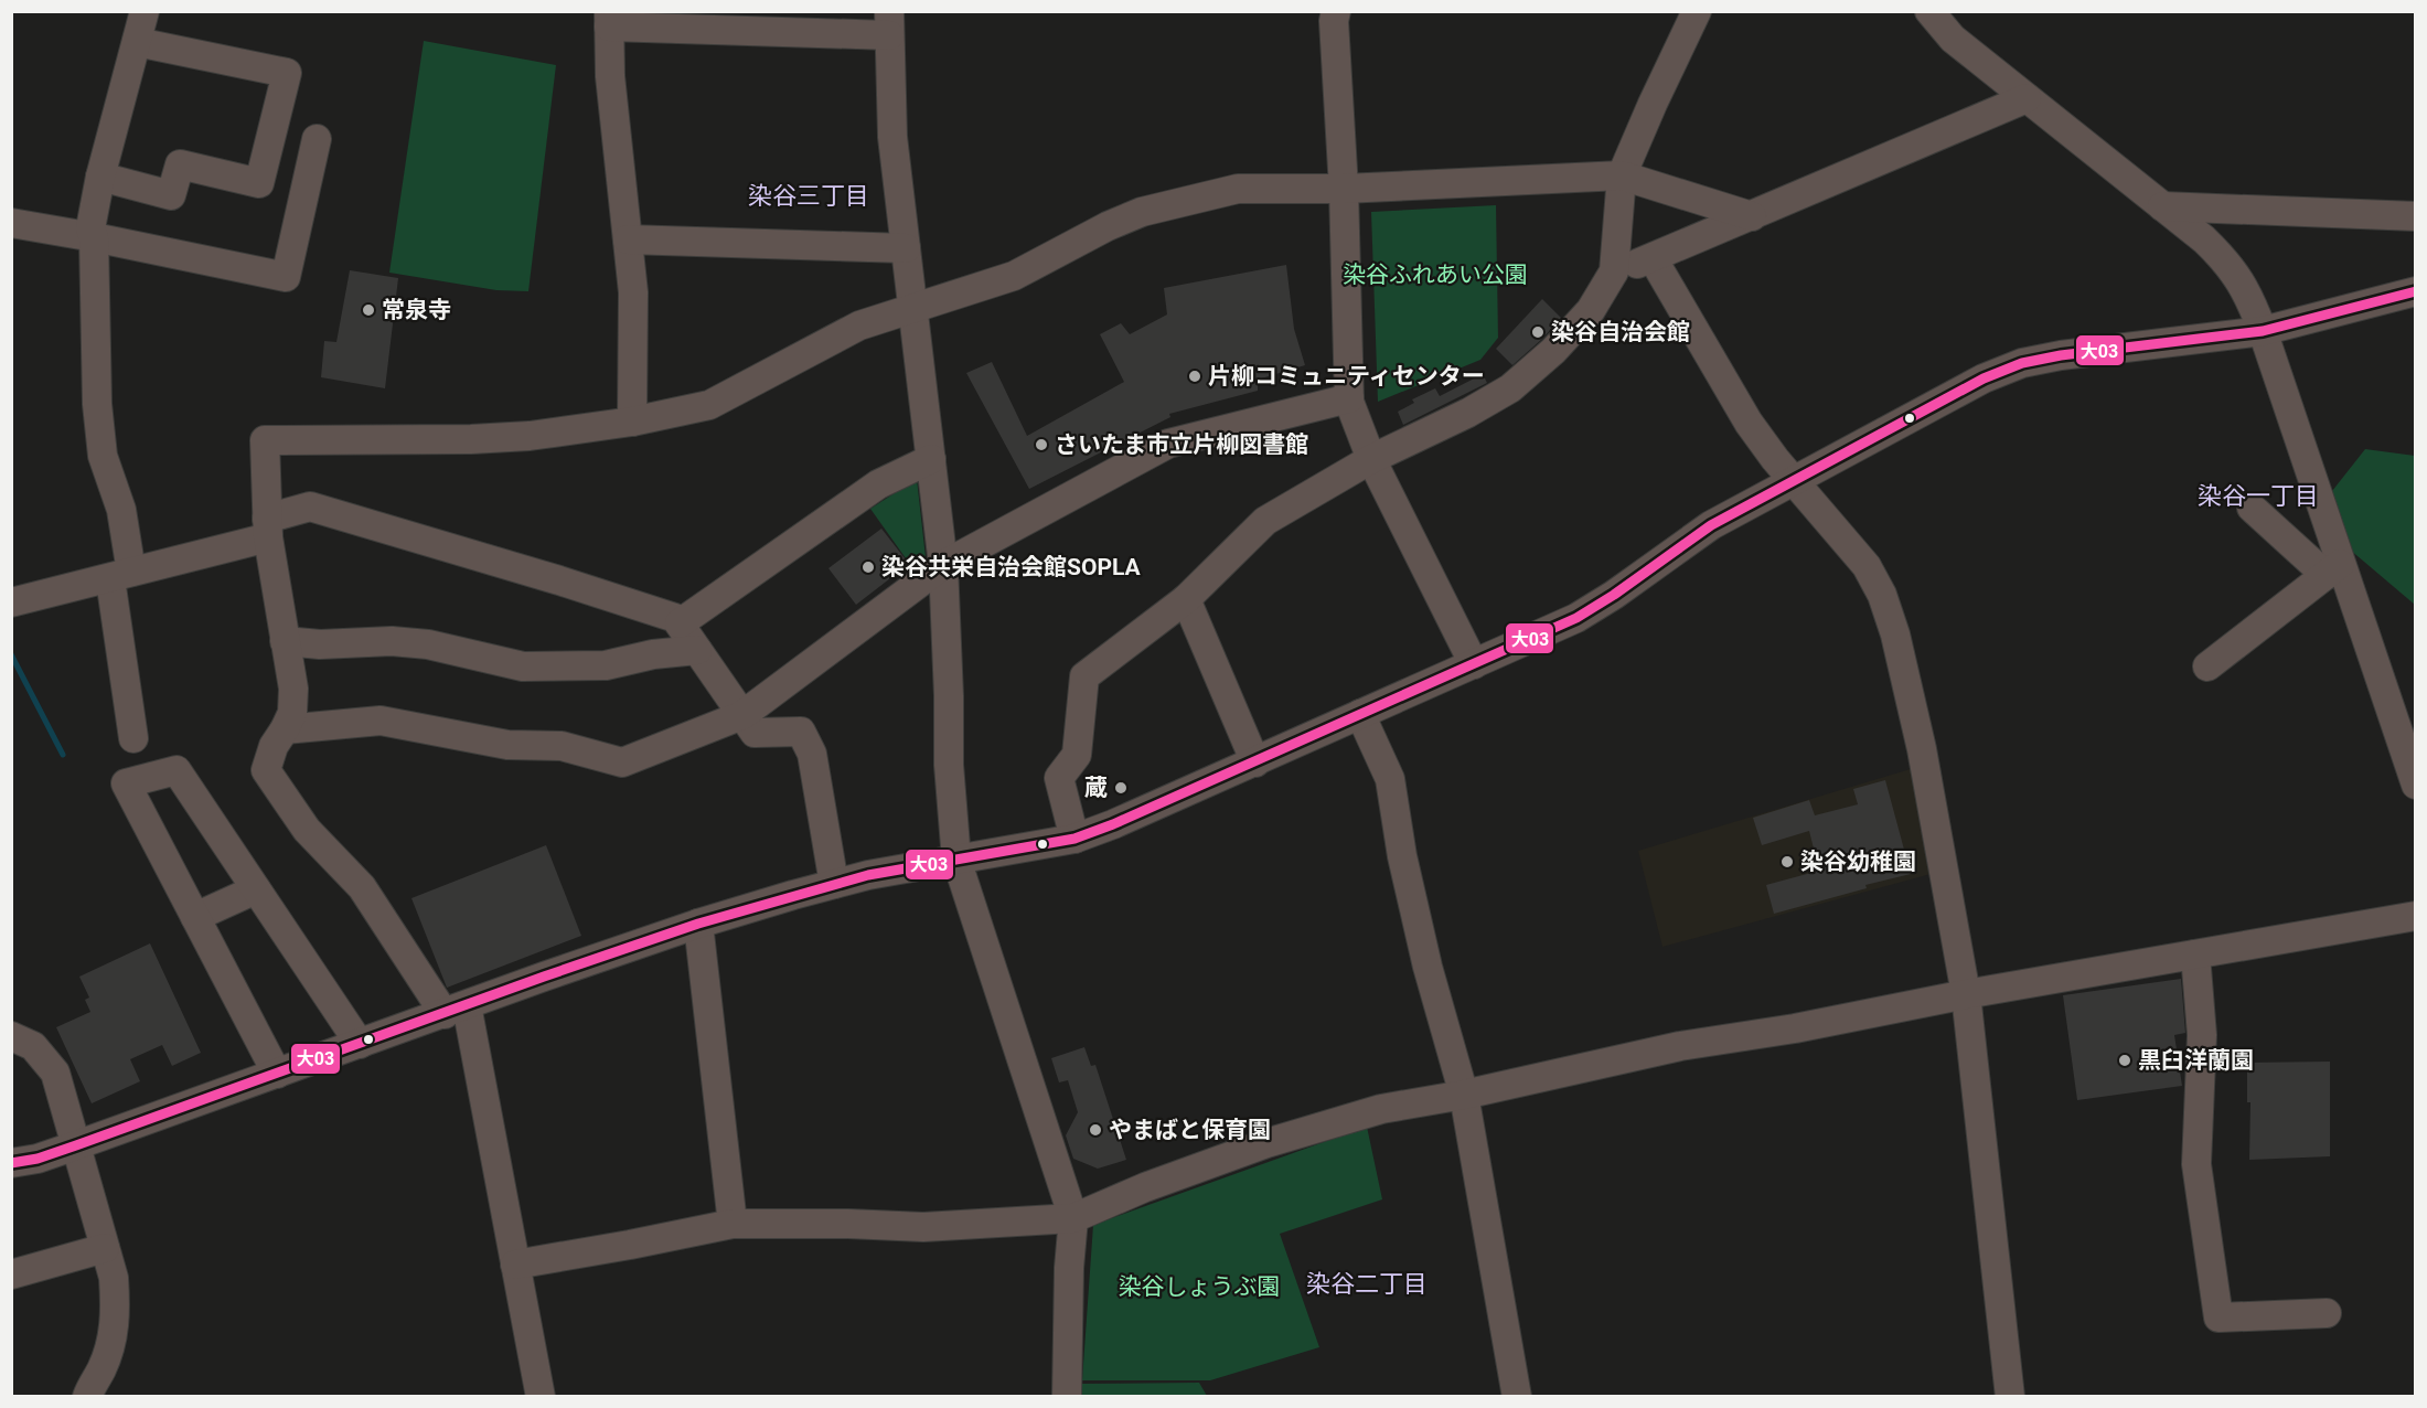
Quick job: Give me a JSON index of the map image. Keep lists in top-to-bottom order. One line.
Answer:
{"districts":["染谷三丁目","染谷一丁目","染谷二丁目"],"parks":["染谷ふれあい公園","染谷しょうぶ園"],"places":["常泉寺","染谷自治会館","片柳コミュニティセンター","さいたま市立片柳図書館","染谷共栄自治会館SOPLA","蔵","染谷幼稚園","黒臼洋蘭園","やまばと保育園"],"lines":["transit line 大03"]}
